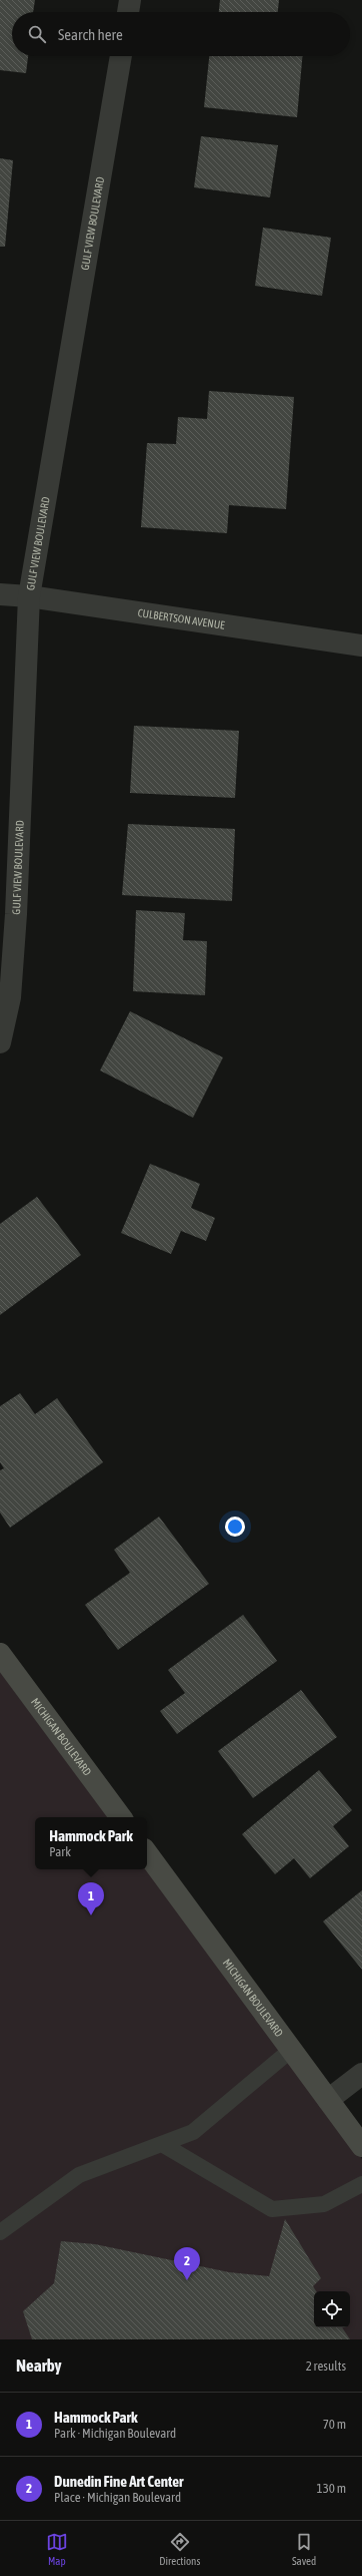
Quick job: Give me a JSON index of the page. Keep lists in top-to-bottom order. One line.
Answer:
{"streets":{"street":["GULF VIEW BOULEVARD","CULBERTSON AVENUE","MICHIGAN BOULEVARD"]},"crossings":[["GULF VIEW BOULEVARD","CULBERTSON AVENUE"]],"page":{"search":"Search here","popup":["Hammock Park","Park"],"pins":["1","2"],"heading":["Nearby","2 results"],"list":[{"mark":"1","name":"Hammock Park","note":"Park · Michigan Boulevard","value":"70 m"},{"mark":"2","name":"Dunedin Fine Art Center","note":"Place · Michigan Boulevard","value":"130 m"}],"nav":["Map","Directions","Saved"]}}
